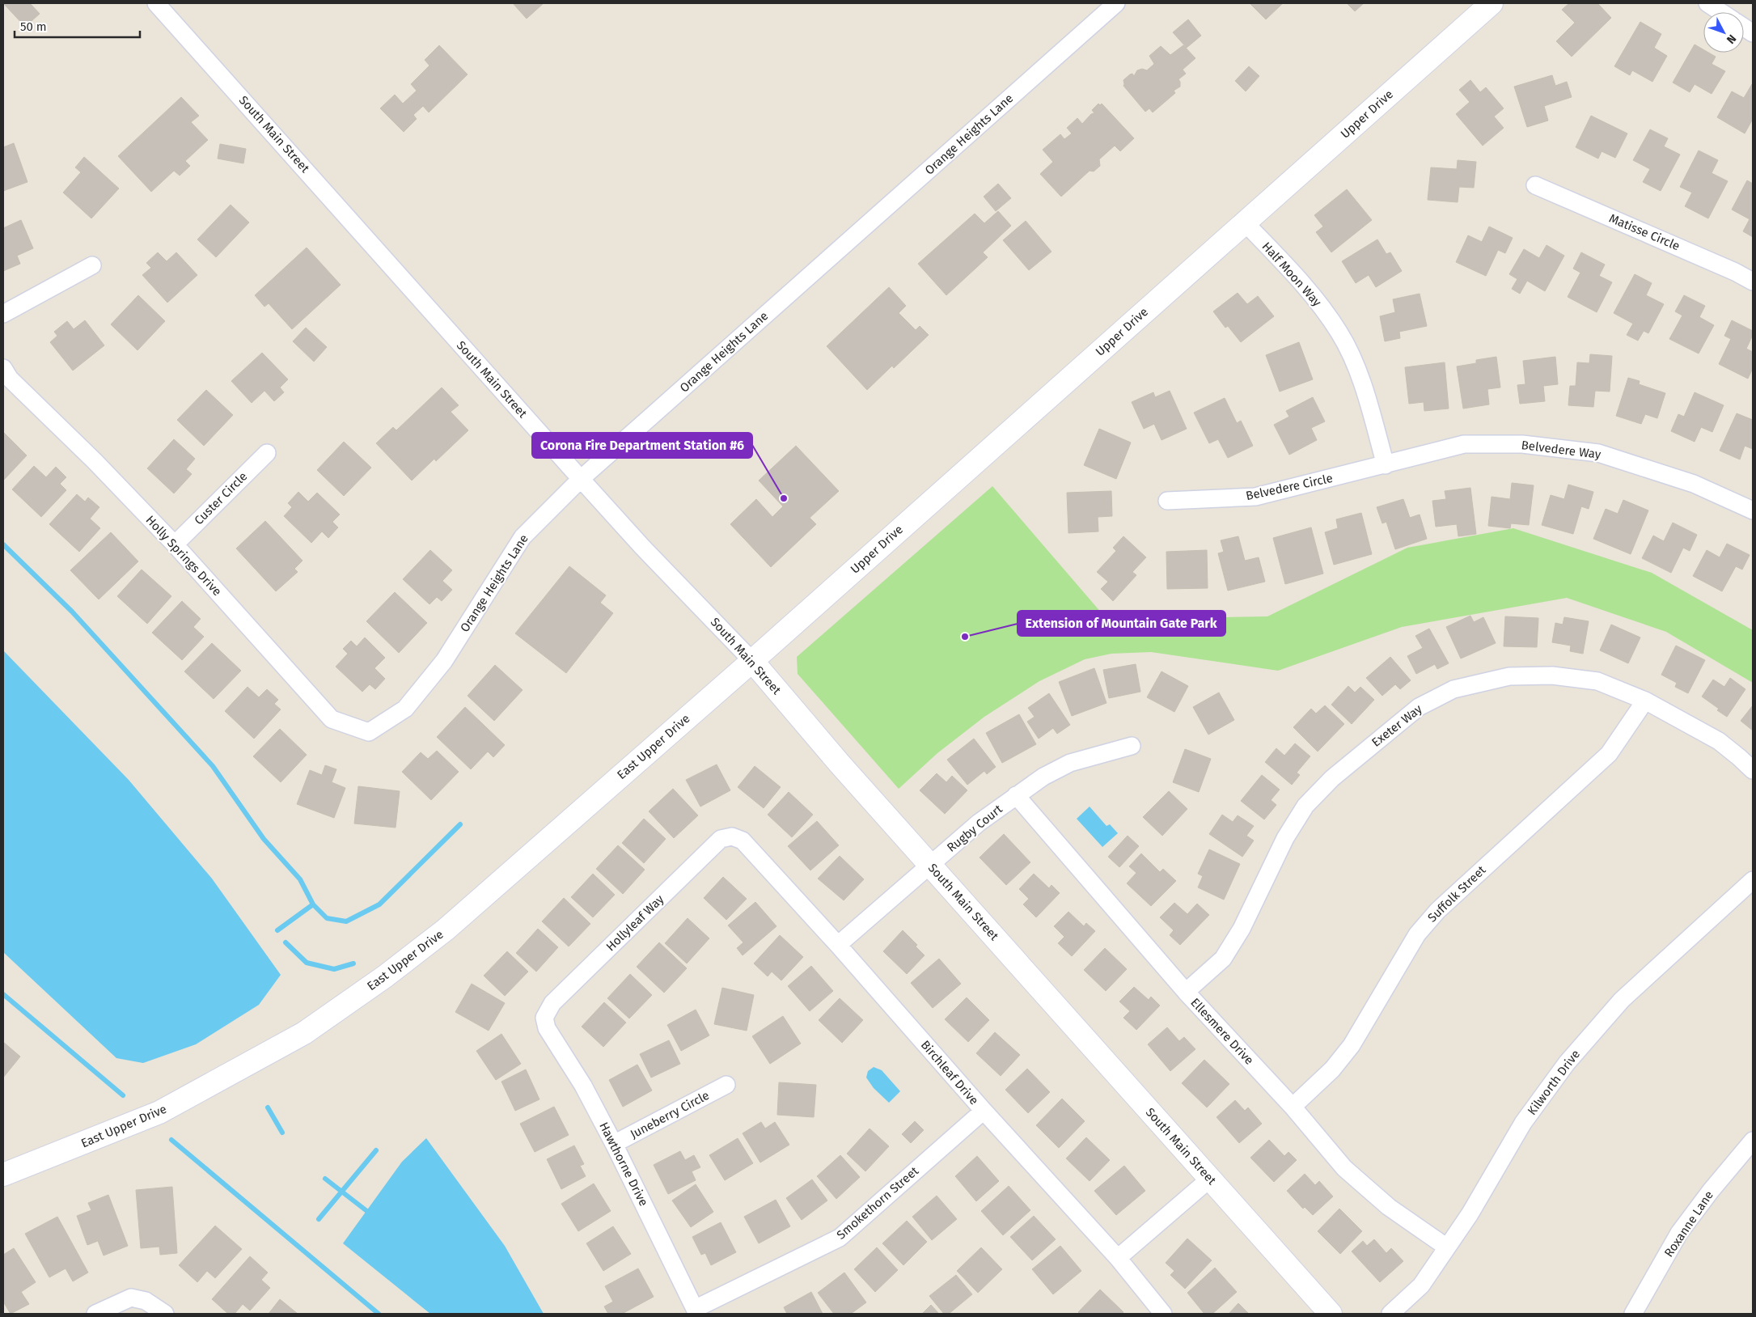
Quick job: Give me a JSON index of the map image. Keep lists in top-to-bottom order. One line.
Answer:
{"streets":{"main road":["Upper Drive","South Main Street","East Upper Drive"],"street":["Orange Heights Lane","Matisse Circle","Half Moon Way","Belvedere Way","Belvedere Circle","Custer Circle","Holly Springs Drive","Exeter Way","Rugby Court","Suffolk Street","Hollyleaf Way","Ellesmere Drive","Birchleaf Drive","Kilworth Drive","Juneberry Circle","Hawthorne Drive","Smokethorn Street","Roxanne Lane"]},"crossings":[["Upper Drive","South Main Street"],["Upper Drive","Half Moon Way"],["Upper Drive","East Upper Drive"],["South Main Street","Orange Heights Lane"],["South Main Street","East Upper Drive"],["South Main Street","Rugby Court"],["Orange Heights Lane","Holly Springs Drive"],["Half Moon Way","Belvedere Way"],["Half Moon Way","Belvedere Circle"],["Belvedere Way","Belvedere Circle"],["Custer Circle","Holly Springs Drive"],["Exeter Way","Suffolk Street"],["Exeter Way","Ellesmere Drive"],["Rugby Court","Ellesmere Drive"],["Rugby Court","Birchleaf Drive"],["Suffolk Street","Ellesmere Drive"],["Hollyleaf Way","Birchleaf Drive"],["Hollyleaf Way","Hawthorne Drive"],["Ellesmere Drive","Kilworth Drive"],["Birchleaf Drive","Smokethorn Street"],["Juneberry Circle","Hawthorne Drive"],["Hawthorne Drive","Smokethorn Street"]],"places":["Corona Fire Department Station #6","Extension of Mountain Gate Park"],"scale_bar":"50 m","north":"bottom right"}
